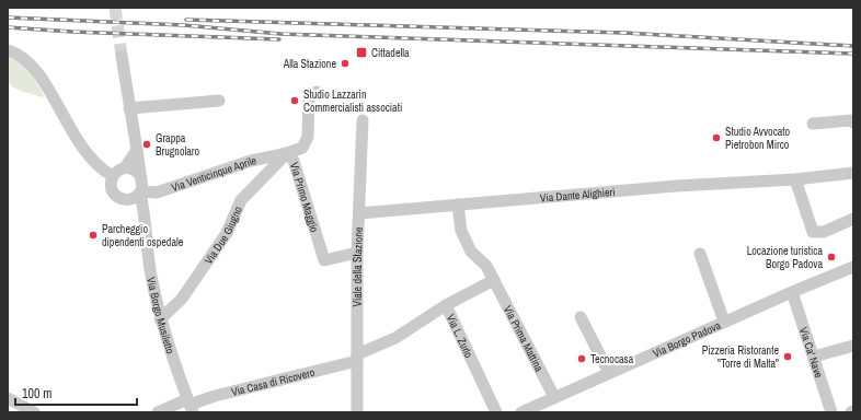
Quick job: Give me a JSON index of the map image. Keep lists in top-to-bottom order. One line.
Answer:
{"streets":{"street":["Via Venticinque Aprile","Via Dante Alighieri","Via Primo Maggio","Via Due Giugno","Viale della Stazione","Via Borgo Musiletto","Via L. Zurlo","Via Prima Mattina","Via Borgo Padova","Via Ca' Nave","Via Casa di Ricovero"]},"crossings":[["Via Venticinque Aprile","Via Primo Maggio"],["Via Venticinque Aprile","Via Due Giugno"],["Via Venticinque Aprile","Via Borgo Musiletto"],["Via Dante Alighieri","Viale della Stazione"],["Via Dante Alighieri","Via Prima Mattina"],["Via Primo Maggio","Via Due Giugno"],["Via Primo Maggio","Viale della Stazione"],["Via Due Giugno","Via Borgo Musiletto"],["Viale della Stazione","Via L. Zurlo"],["Viale della Stazione","Via Casa di Ricovero"],["Via Borgo Musiletto","Via Casa di Ricovero"],["Via L. Zurlo","Via Casa di Ricovero"],["Via Prima Mattina","Via Borgo Padova"],["Via Borgo Padova","Via Ca' Nave"]],"places":{"transit":["Cittadella"],"other":["Alla Stazione","Studio Lazzarin Commercialisti associati","Studio Avvocato Pietrobon Mirco","Grappa Brugnolaro","Parcheggio dipendenti ospedale","Locazione turistica Borgo Padova","Pizzeria Ristorante \"Torre di Malta\"","Tecnocasa"]},"scale_bar":"100 m"}
